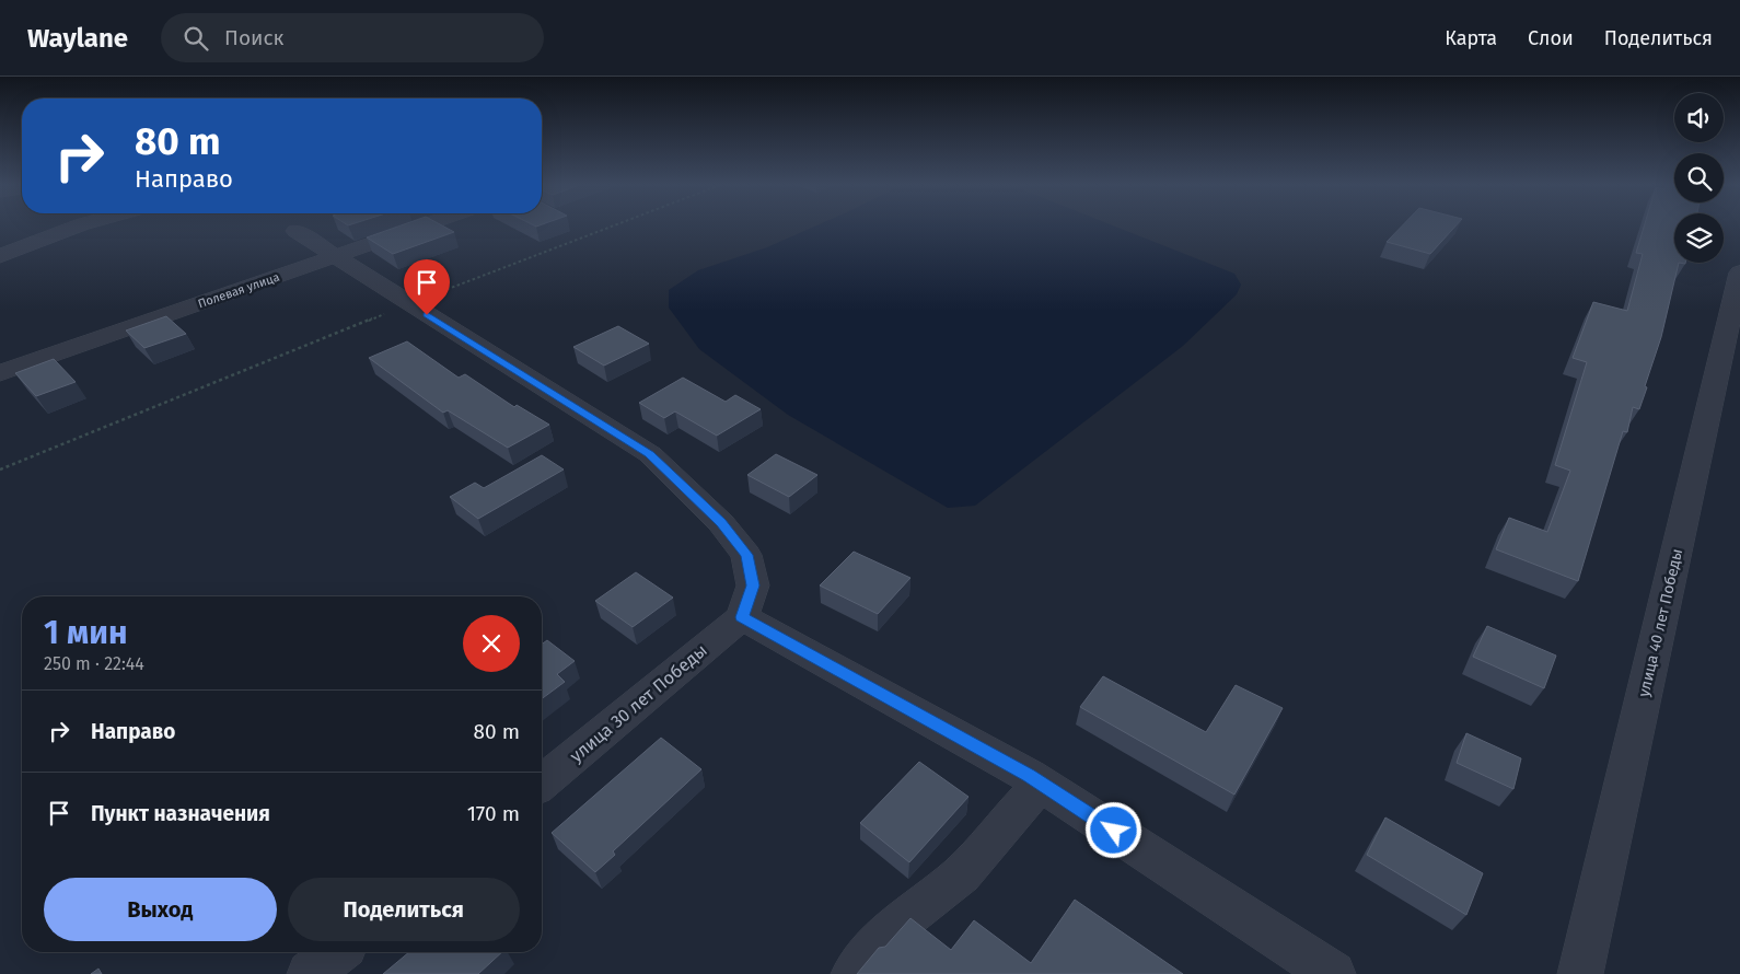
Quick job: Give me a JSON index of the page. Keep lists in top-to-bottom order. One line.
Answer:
{"streets":{"street":["Полевая улица","улица 40 лет Победы","улица 30 лет Победы"]},"page":{"header":"Waylane","search":"Поиск","nav":["Карта","Слои","Поделиться"],"turn":["80 m","Направо"],"heading":["1 мин","250 m · 22:44"],"list":[{"name":"Направо","value":"80 m"},{"name":"Пункт назначения","value":"170 m"}],"buttons":["Выход","Поделиться"]}}
